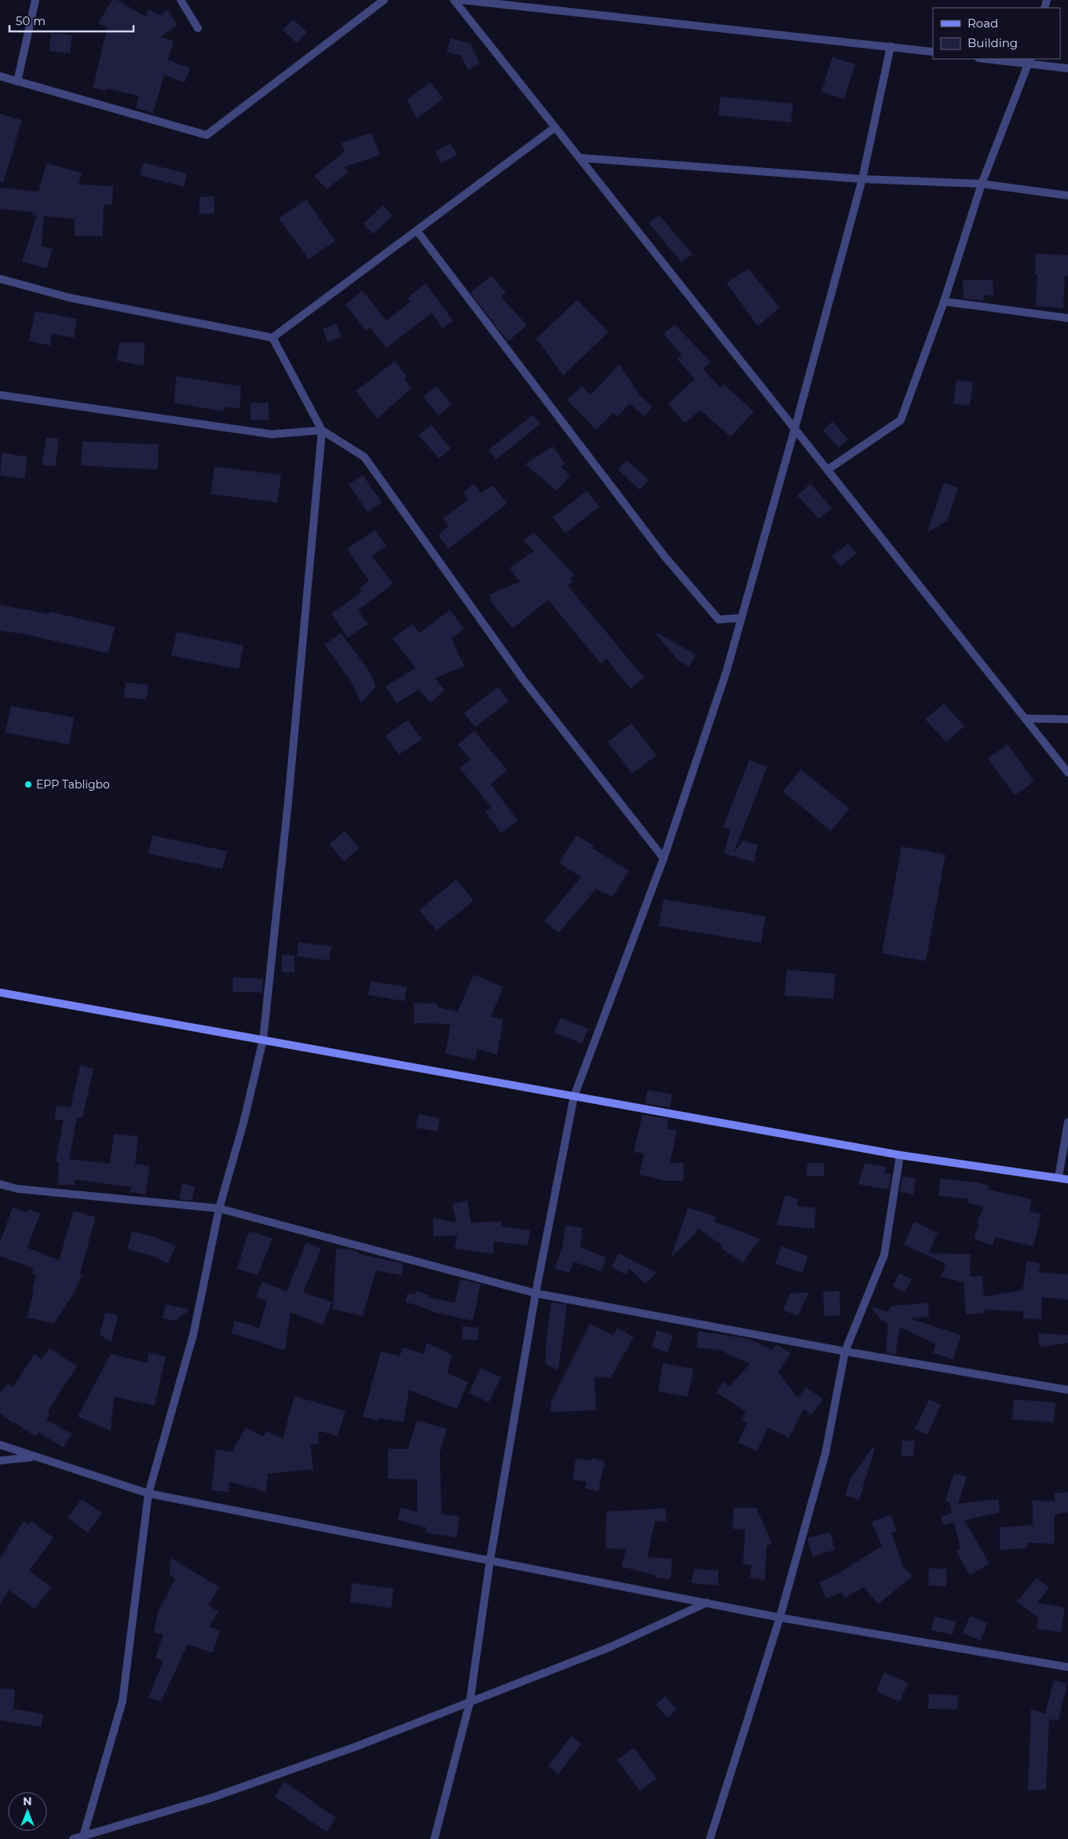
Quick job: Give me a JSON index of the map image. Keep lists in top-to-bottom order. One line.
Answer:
{"places":["EPP Tabligbo"],"legend":["Road","Building"],"scale_bar":"50 m","north":"top"}
